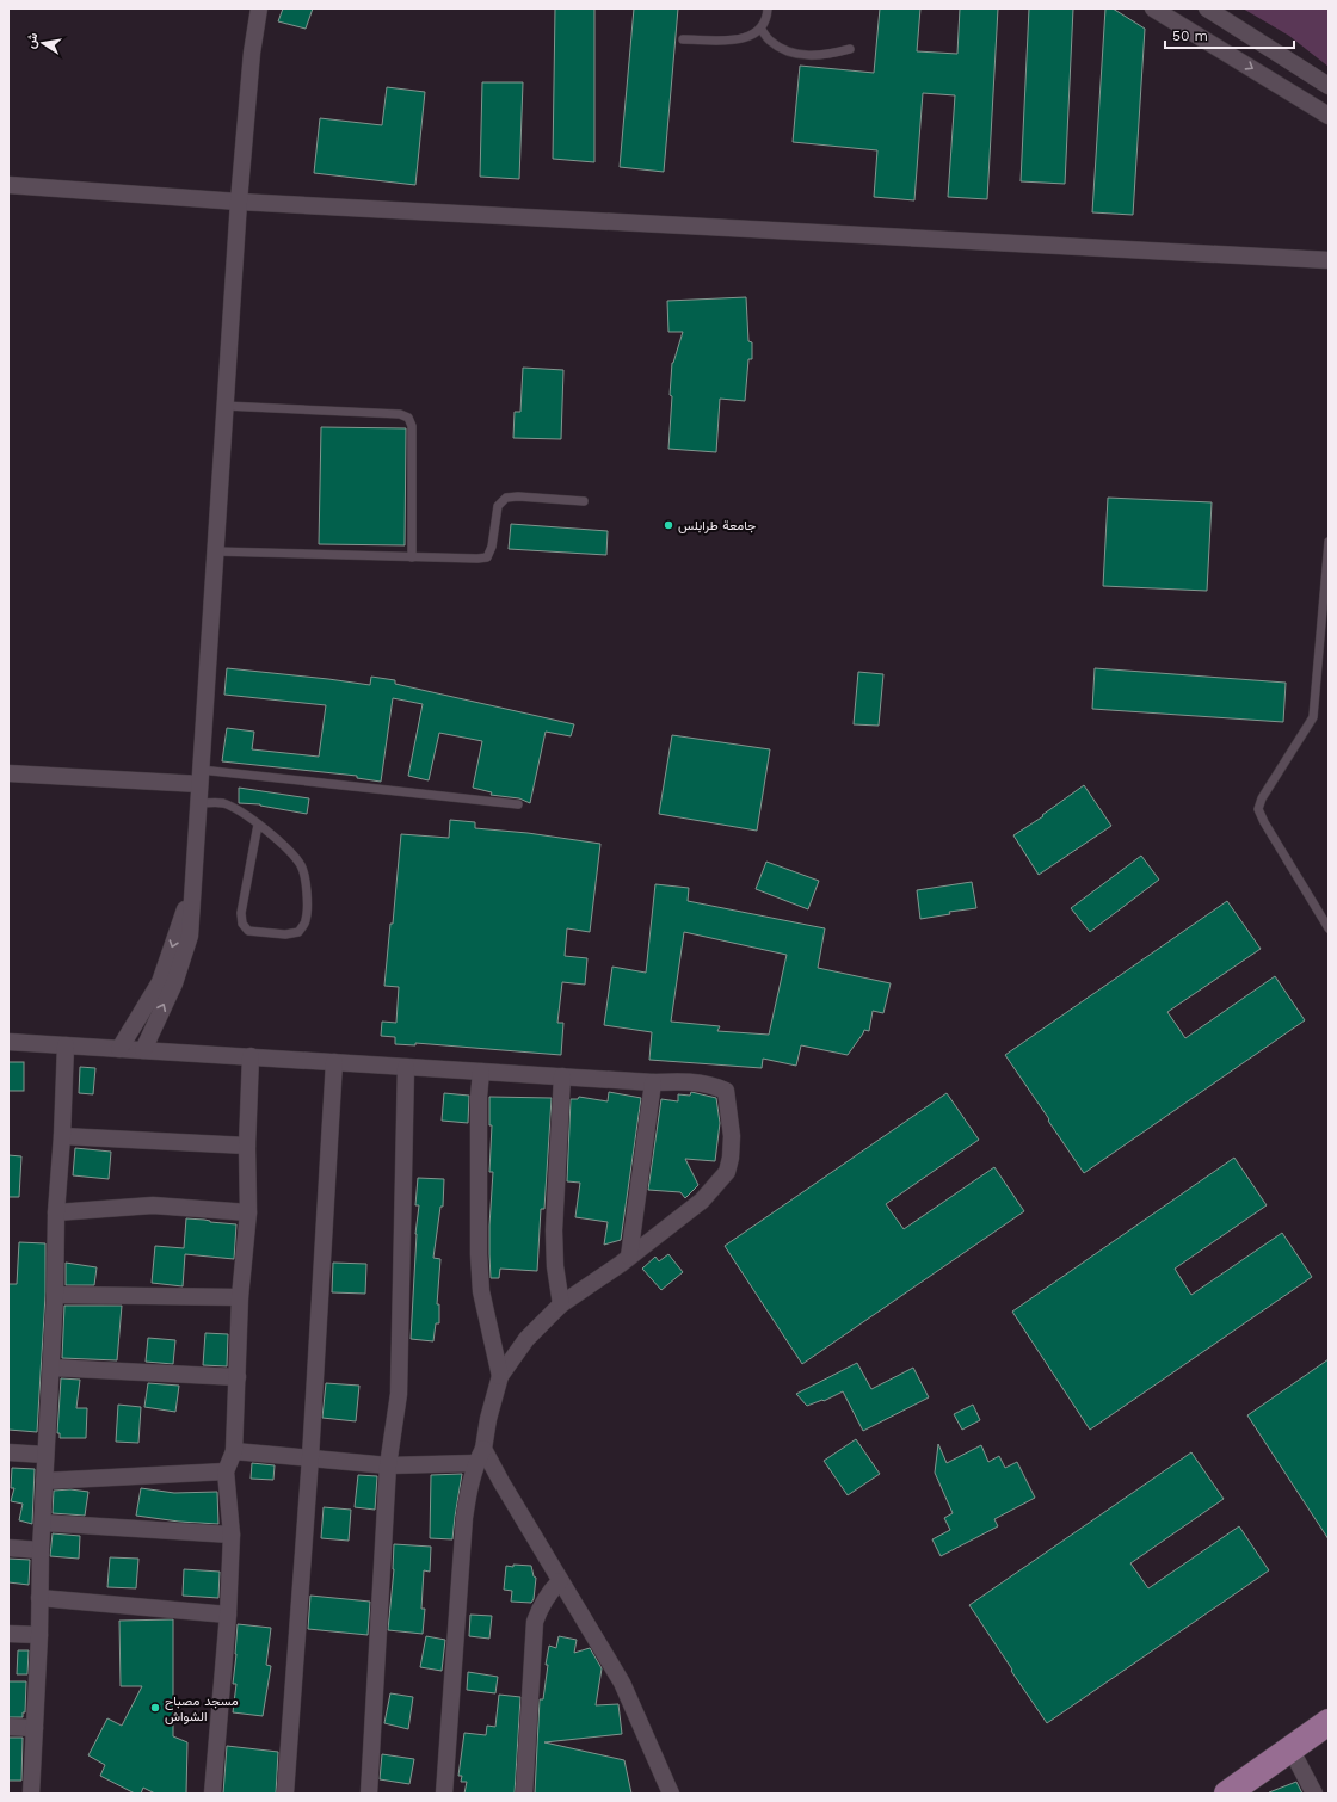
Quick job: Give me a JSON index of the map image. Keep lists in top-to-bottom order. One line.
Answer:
{"places":["جامعة طرابلس","مسجد مصباح الشواش"],"scale_bar":"50 m","north":"left"}
